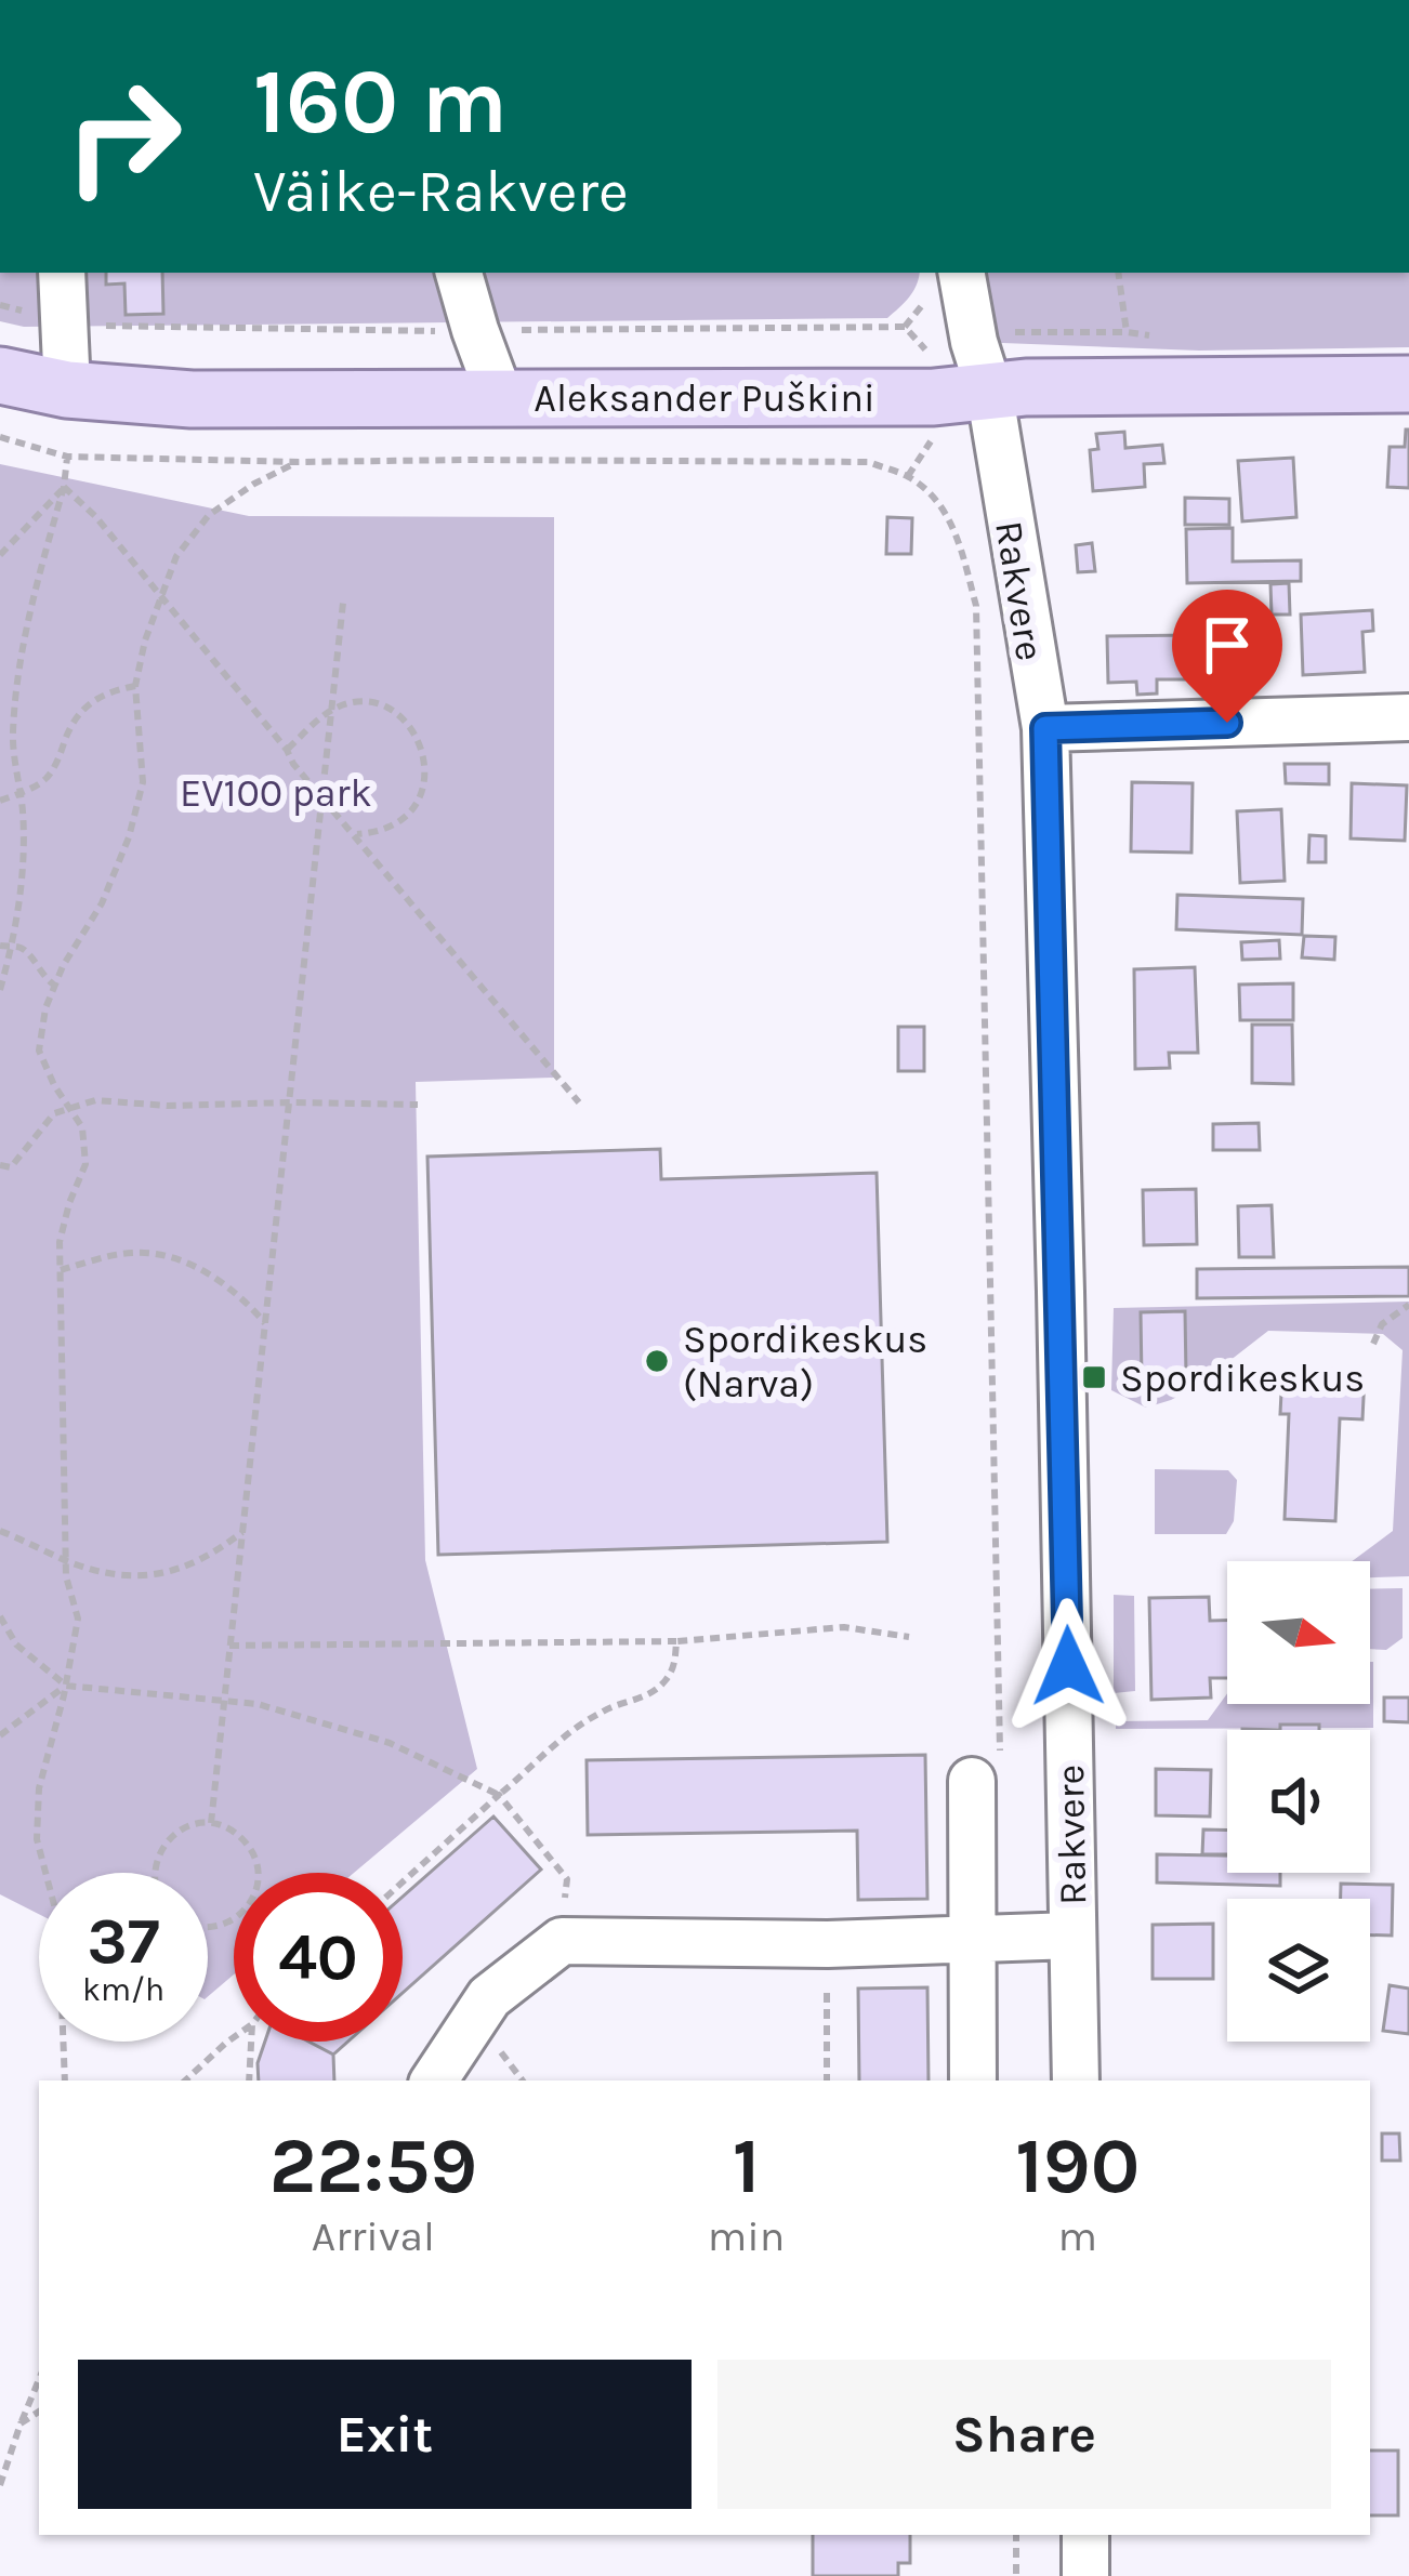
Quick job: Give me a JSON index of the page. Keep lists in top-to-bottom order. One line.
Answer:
{"streets":{"main road":["Aleksander Puškini"],"street":["Rakvere"]},"crossings":[["Aleksander Puškini","Rakvere"]],"parks":["EV100 park"],"places":{"other":["Spordikeskus (Narva)"],"transit":["Spordikeskus"]},"north":"right","page":{"turn":["160 m","Väike-Rakvere"],"speed":"37 km/h","limit":"40","eta":["22:59","Arrival","1","min","190","m"],"buttons":["Exit","Share"]}}
